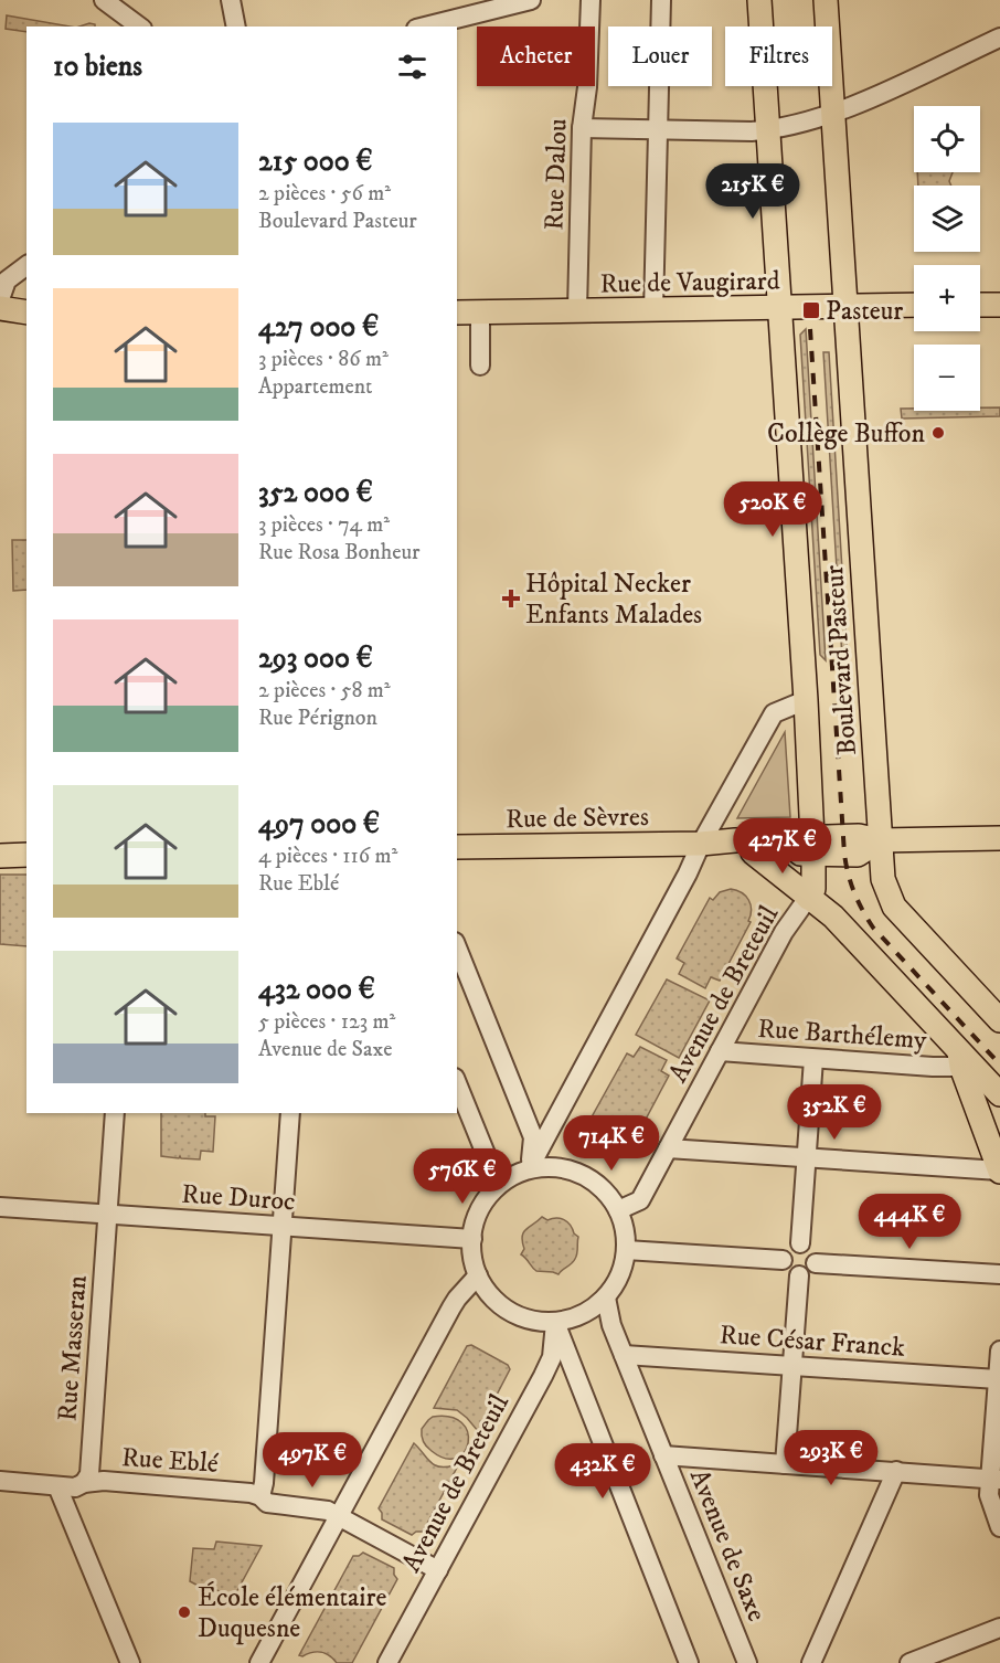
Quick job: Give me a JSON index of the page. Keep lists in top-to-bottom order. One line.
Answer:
{"streets":{"main road":["Rue de Vaugirard","Boulevard Pasteur","Rue de Sèvres"],"street":["Rue Dalou","Avenue de Breteuil","Rue Barthélemy","Rue Duroc","Rue César Franck","Rue Masseran","Rue Eblé","Avenue de Saxe"]},"crossings":[["Rue Dalou","Rue de Vaugirard"],["Rue de Vaugirard","Boulevard Pasteur"],["Boulevard Pasteur","Rue de Sèvres"],["Boulevard Pasteur","Avenue de Breteuil"],["Avenue de Breteuil","Rue Barthélemy"],["Avenue de Breteuil","Rue Duroc"],["Avenue de Breteuil","Rue Eblé"],["Avenue de Breteuil","Avenue de Saxe"],["Rue Duroc","Rue Masseran"],["Rue Duroc","Avenue de Saxe"],["Rue César Franck","Avenue de Saxe"],["Rue Masseran","Rue Eblé"]],"places":{"transit":["Pasteur"],"other":["Collège Buffon","École élémentaire Duquesne"],"health":["Hôpital Necker Enfants Malades"]},"page":{"chip":["Acheter","Louer","Filtres"],"heading":"10 biens","map_buttons":["+","−"],"list":[{"name":"215 000 €","note":"2 pièces · 56 m² · Boulevard Pasteur"},{"name":"427 000 €","note":"3 pièces · 86 m² · Appartement"},{"name":"352 000 €","note":"3 pièces · 74 m² · Rue Rosa Bonheur"},{"name":"293 000 €","note":"2 pièces · 58 m² · Rue Pérignon"},{"name":"497 000 €","note":"4 pièces · 116 m² · Rue Eblé"},{"name":"432 000 €","note":"5 pièces · 123 m² · Avenue de Saxe"}],"price":["215K €","520K €","427K €","352K €","714K €","576K €","444K €","293K €","497K €","432K €"]}}
